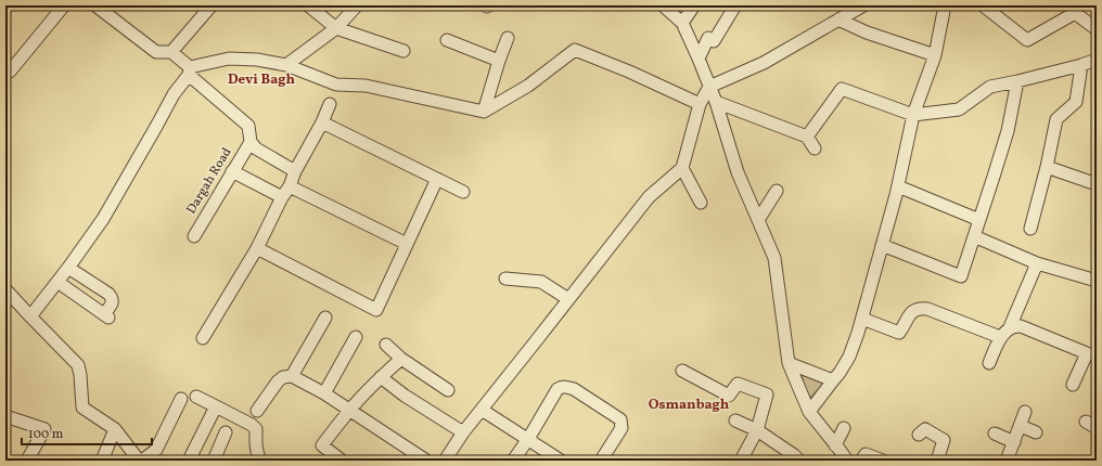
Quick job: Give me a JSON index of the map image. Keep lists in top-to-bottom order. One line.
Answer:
{"streets":{"street":["Dargah Road"]},"districts":["Devi Bagh","Osmanbagh"],"scale_bar":"100 m"}
